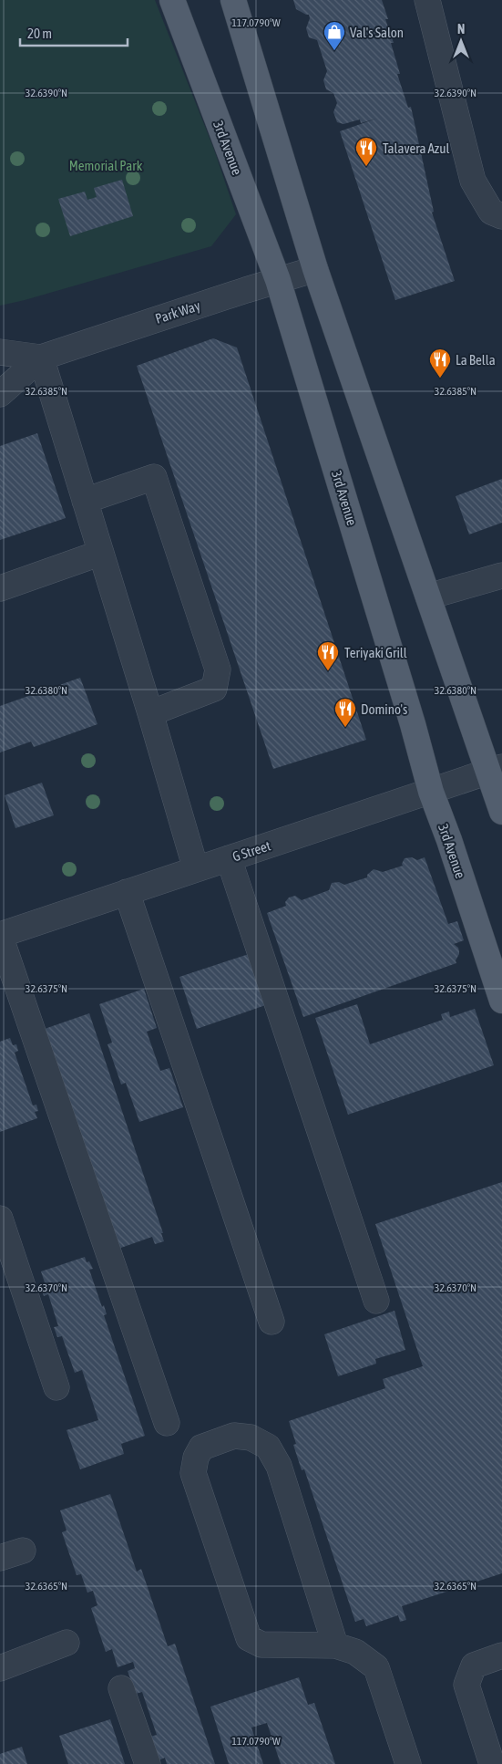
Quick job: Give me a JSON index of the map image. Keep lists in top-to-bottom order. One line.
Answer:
{"streets":{"main road":["3rd Avenue"],"street":["Park Way","G Street"]},"crossings":[["3rd Avenue","Park Way"],["3rd Avenue","G Street"]],"parks":["Memorial Park"],"places":{"shop":["Val's Salon"],"restaurant":["Talavera Azul","La Bella","Teriyaki Grill","Domino's"]},"scale_bar":"20 m","north":"top","coordinates":["117.0790°W","32.6390°N","32.6385°N","32.6380°N","32.6375°N","32.6370°N","32.6365°N"]}
